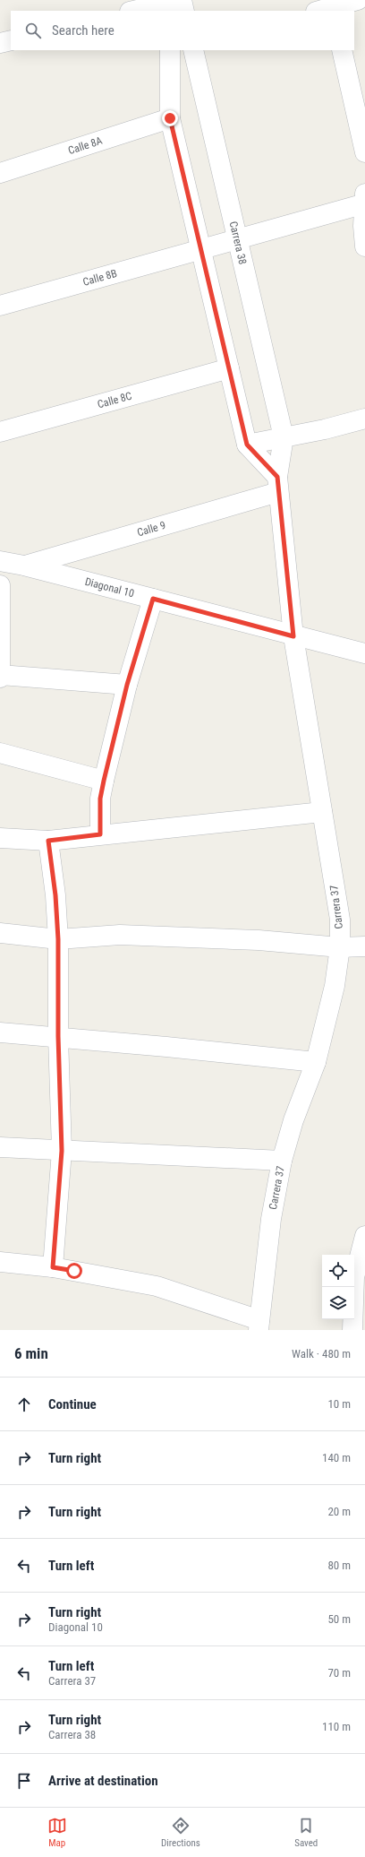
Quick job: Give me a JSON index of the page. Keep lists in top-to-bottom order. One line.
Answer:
{"streets":{"street":["Calle 8A","Carrera 38","Calle 8B","Calle 8C","Calle 9","Diagonal 10","Carrera 37"]},"crossings":[["Carrera 38","Carrera 37"],["Calle 9","Diagonal 10"],["Calle 9","Carrera 37"],["Diagonal 10","Carrera 37"]],"page":{"search":"Search here","heading":["6 min","Walk · 480 m"],"list":[["Continue","10 m"],["Turn right","140 m"],["Turn right","20 m"],["Turn left","80 m"],["Turn right","Diagonal 10","50 m"],["Turn left","Carrera 37","70 m"],["Turn right","Carrera 38","110 m"],"Arrive at destination"],"nav":["Map","Directions","Saved"]}}
